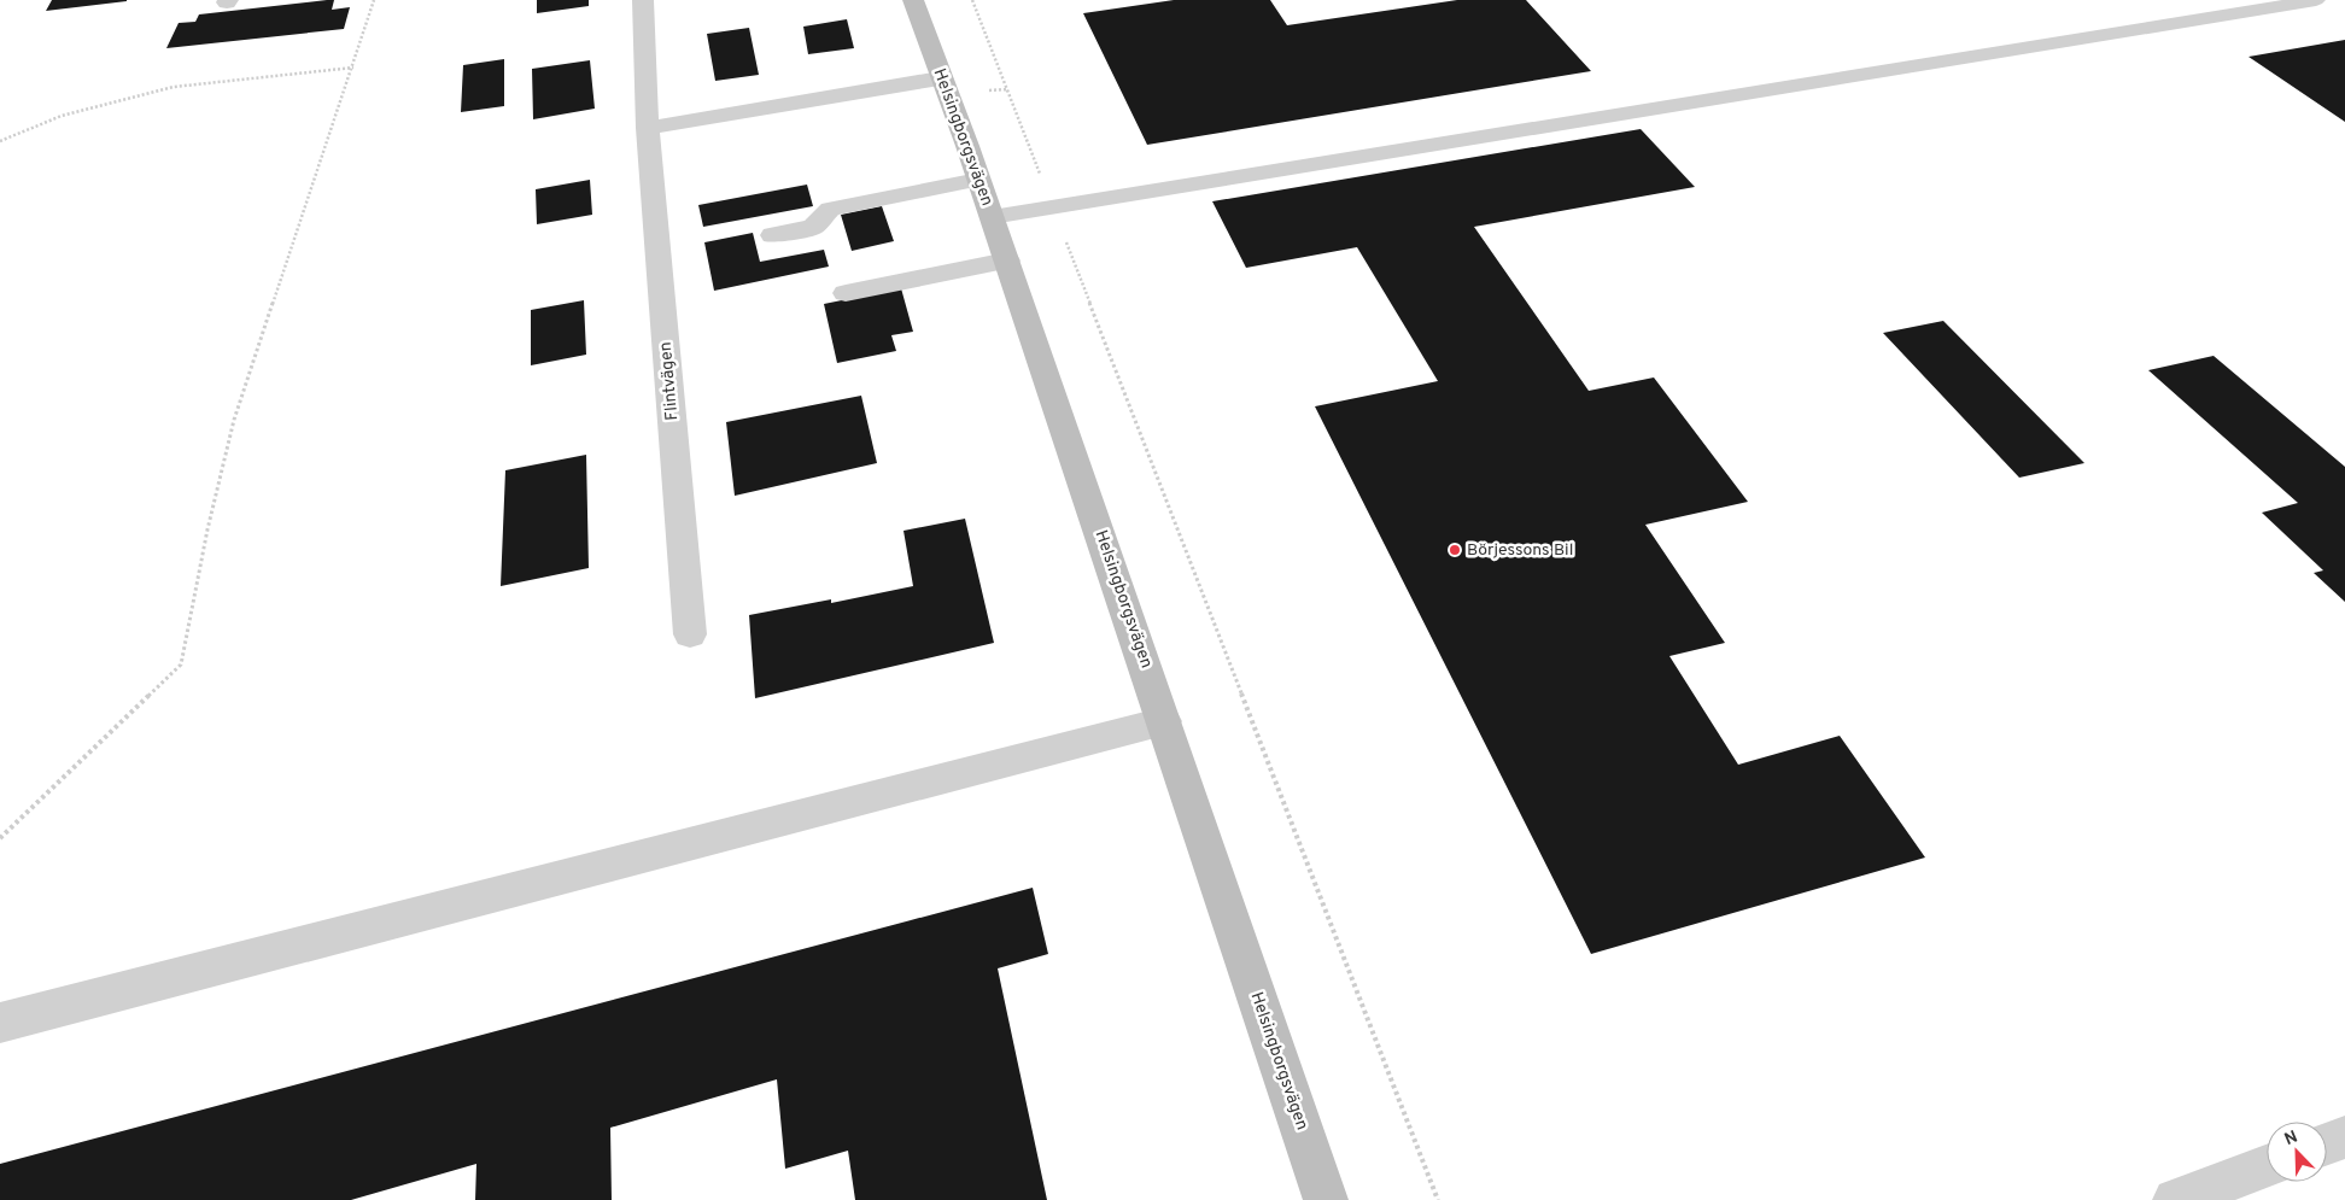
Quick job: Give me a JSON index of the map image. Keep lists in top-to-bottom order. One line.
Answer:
{"streets":{"main road":["Helsingborgsvägen"],"street":["Flintvägen"]},"places":["Börjessons Bil"],"north":"top left"}
